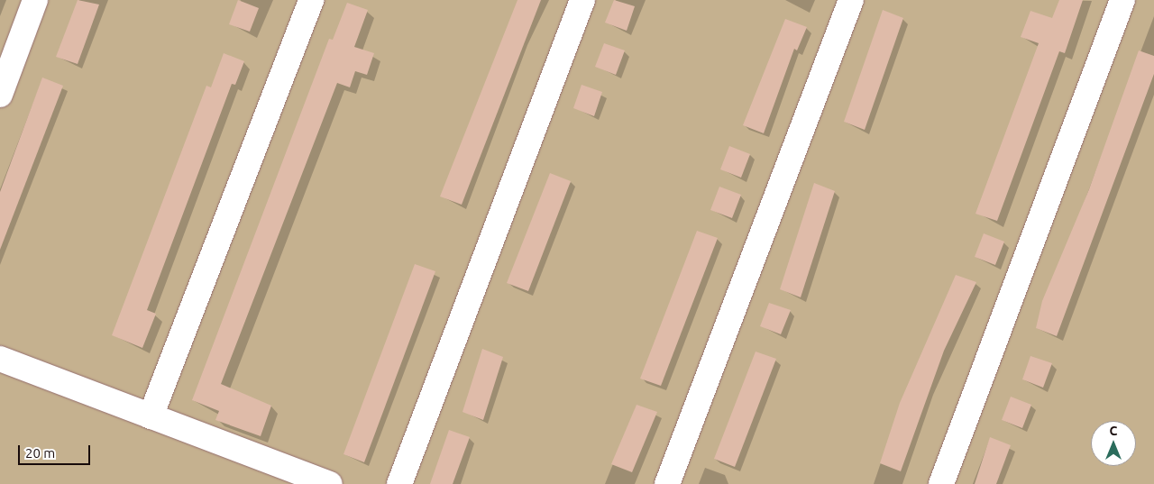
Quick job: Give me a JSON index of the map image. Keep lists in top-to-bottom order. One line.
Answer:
{"scale_bar":"20 m","north":"top"}
